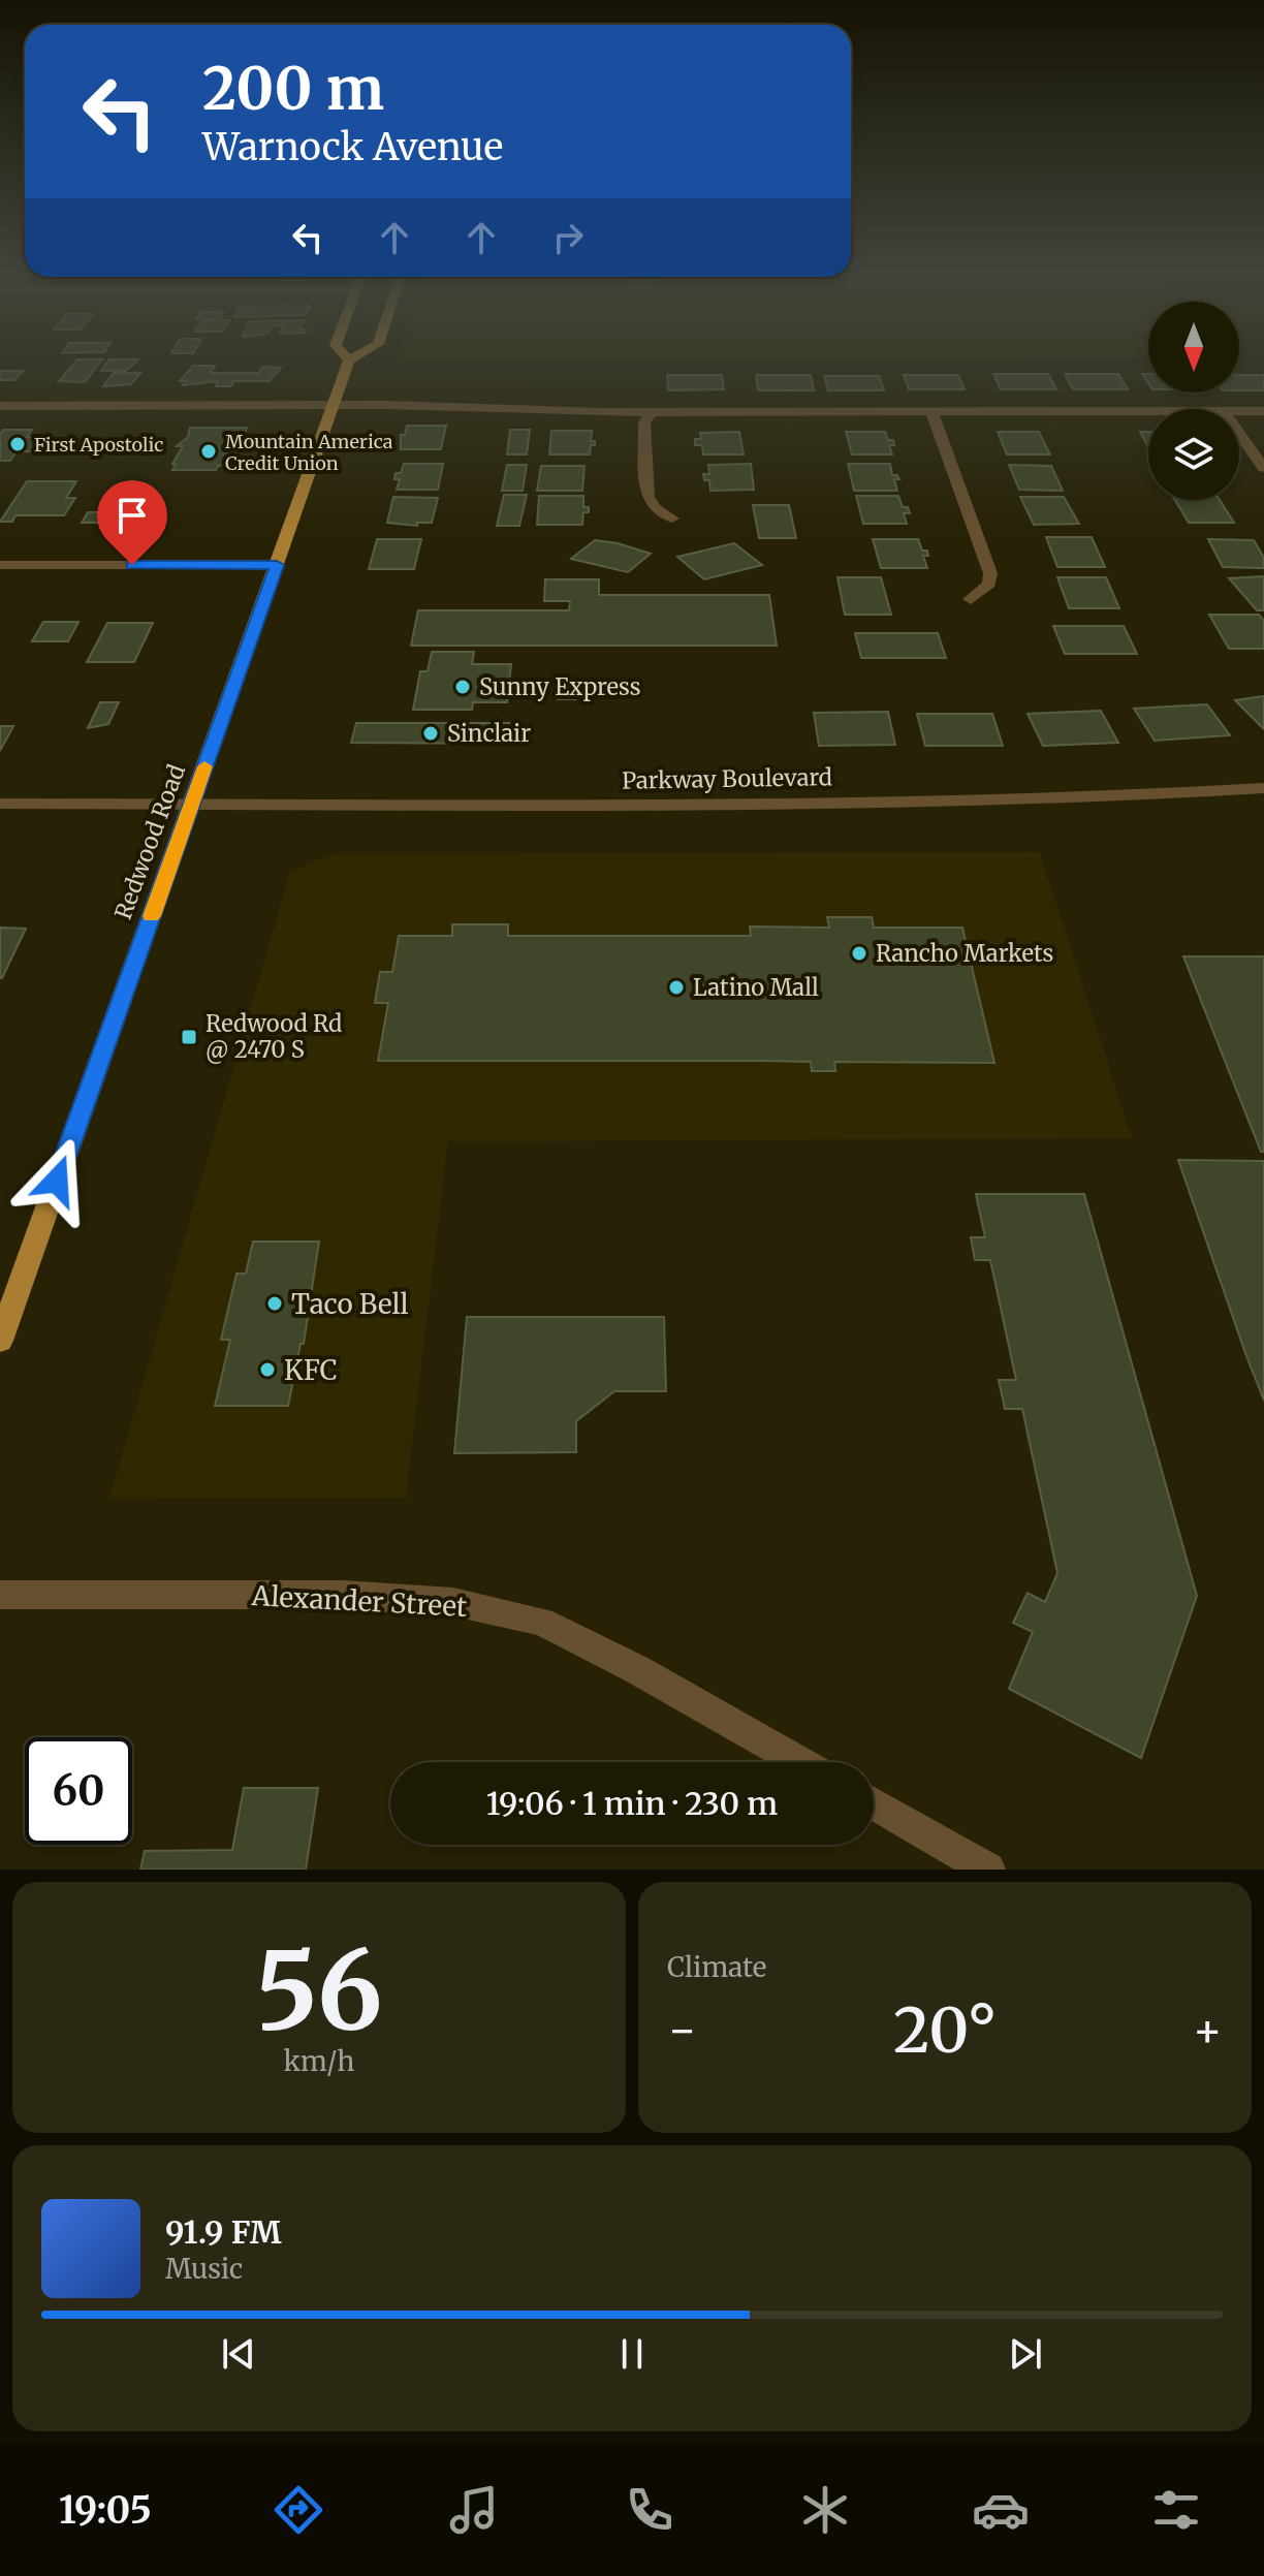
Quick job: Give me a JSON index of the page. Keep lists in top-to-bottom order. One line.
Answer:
{"streets":{"main road":["Redwood Road"],"street":["Parkway Boulevard","Alexander Street"]},"crossings":[["Parkway Boulevard","Redwood Road"]],"places":{"other":["First Apostolic","Mountain America Credit Union","Sunny Express","Sinclair","Rancho Markets","Latino Mall","Taco Bell","KFC"],"transit":["Redwood Rd @ 2470 S"]},"north":"bottom","page":{"turn":["200 m","Warnock Avenue"],"limit":"60","trip":"19:06 · 1 min · 230 m","tile":[["56","km/h"],"Climate"],"heat":["−","20°","+"],"song":["91.9 FM","Music"],"tabs":"19:05"}}
